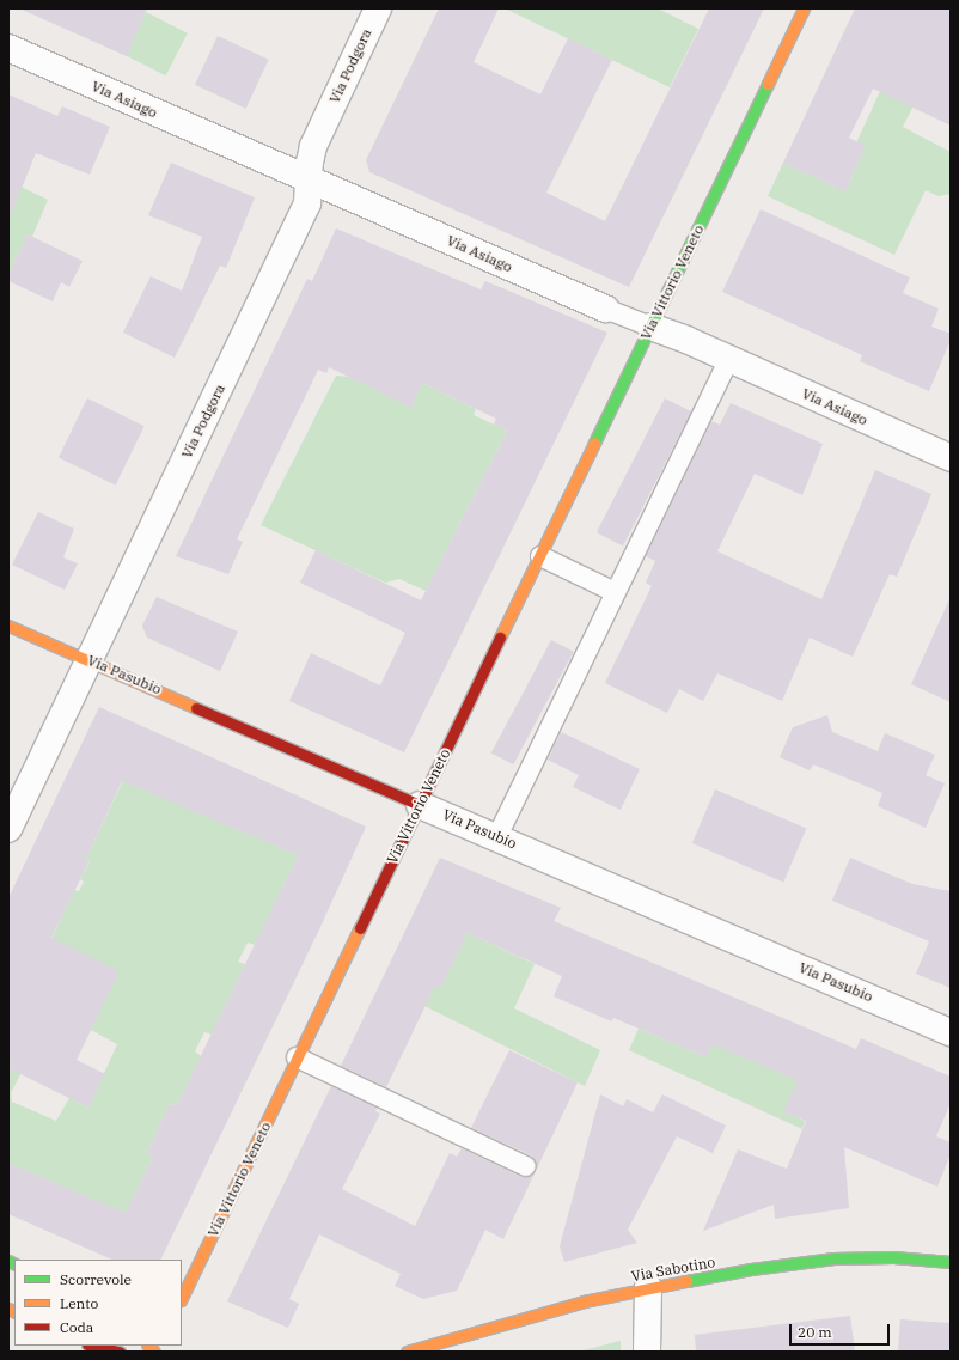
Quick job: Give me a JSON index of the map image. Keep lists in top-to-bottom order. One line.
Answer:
{"streets":{"street":["Via Podgora","Via Asiago","Via Vittorio Veneto","Via Pasubio","Via Sabotino"]},"crossings":[["Via Podgora","Via Asiago"],["Via Podgora","Via Pasubio"],["Via Asiago","Via Vittorio Veneto"],["Via Vittorio Veneto","Via Pasubio"]],"legend":["Scorrevole","Lento","Coda"],"scale_bar":"20 m"}
